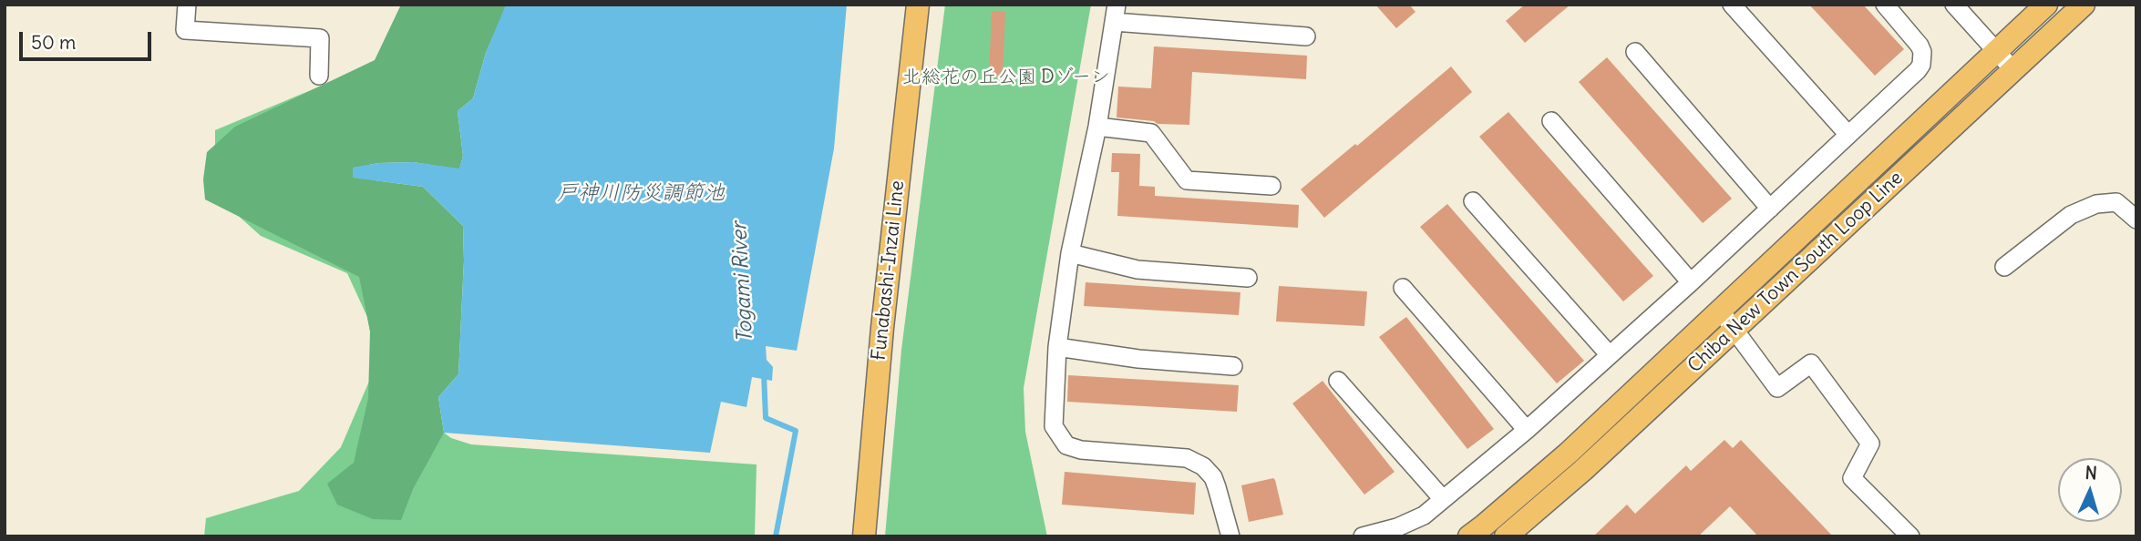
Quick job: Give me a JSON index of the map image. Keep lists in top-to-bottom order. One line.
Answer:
{"streets":{"main road":["Funabashi-Inzai Line","Chiba New Town South Loop Line"]},"water":["戸神川防災調節池","Togami River"],"parks":["北総花の丘公園 Dゾーン"],"scale_bar":"50 m","north":"top"}
